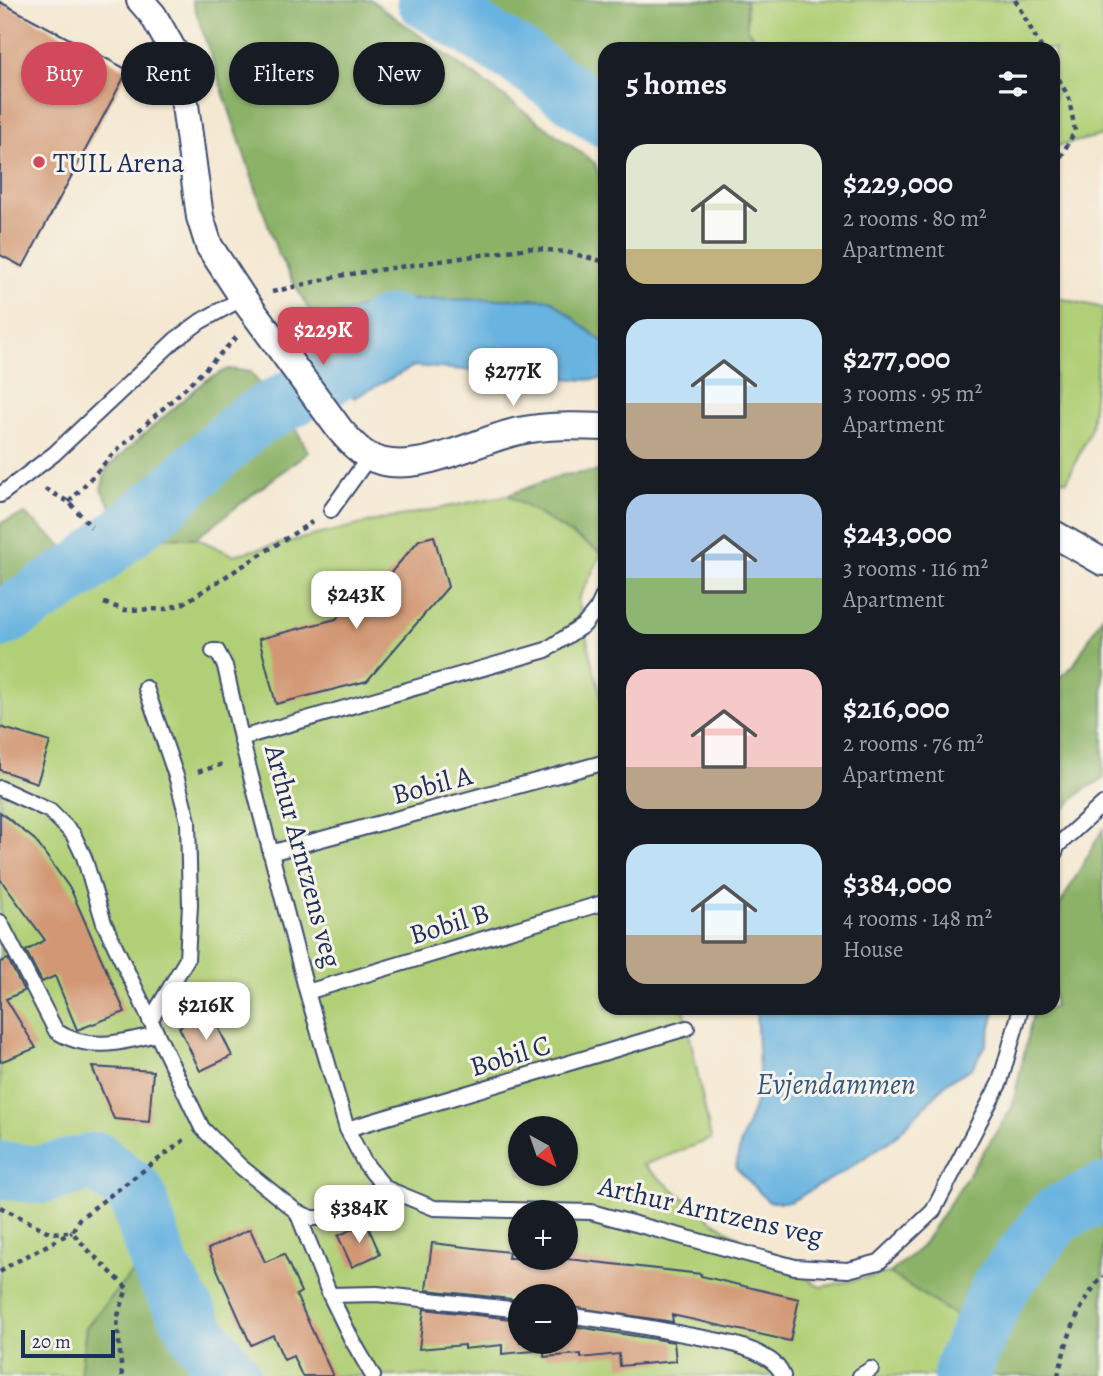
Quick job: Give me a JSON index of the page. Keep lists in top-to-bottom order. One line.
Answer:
{"streets":{"lane":["Bobil A","Arthur Arntzens veg","Bobil B","Bobil C"]},"crossings":[["Bobil A","Arthur Arntzens veg"],["Arthur Arntzens veg","Bobil B"],["Arthur Arntzens veg","Bobil C"]],"water":["Evjendammen"],"places":["TUIL Arena"],"scale_bar":"20 m","north":"bottom right","page":{"chip":["Buy","Rent","Filters","New"],"heading":"5 homes","list":[{"name":"$229,000","note":"2 rooms · 80 m² · Apartment"},{"name":"$277,000","note":"3 rooms · 95 m² · Apartment"},{"name":"$243,000","note":"3 rooms · 116 m² · Apartment"},{"name":"$216,000","note":"2 rooms · 76 m² · Apartment"},{"name":"$384,000","note":"4 rooms · 148 m² · House"}],"price":["$229K","$277K","$243K","$216K","$384K"],"map_buttons":["+","−"],"scale":"20 m"}}
